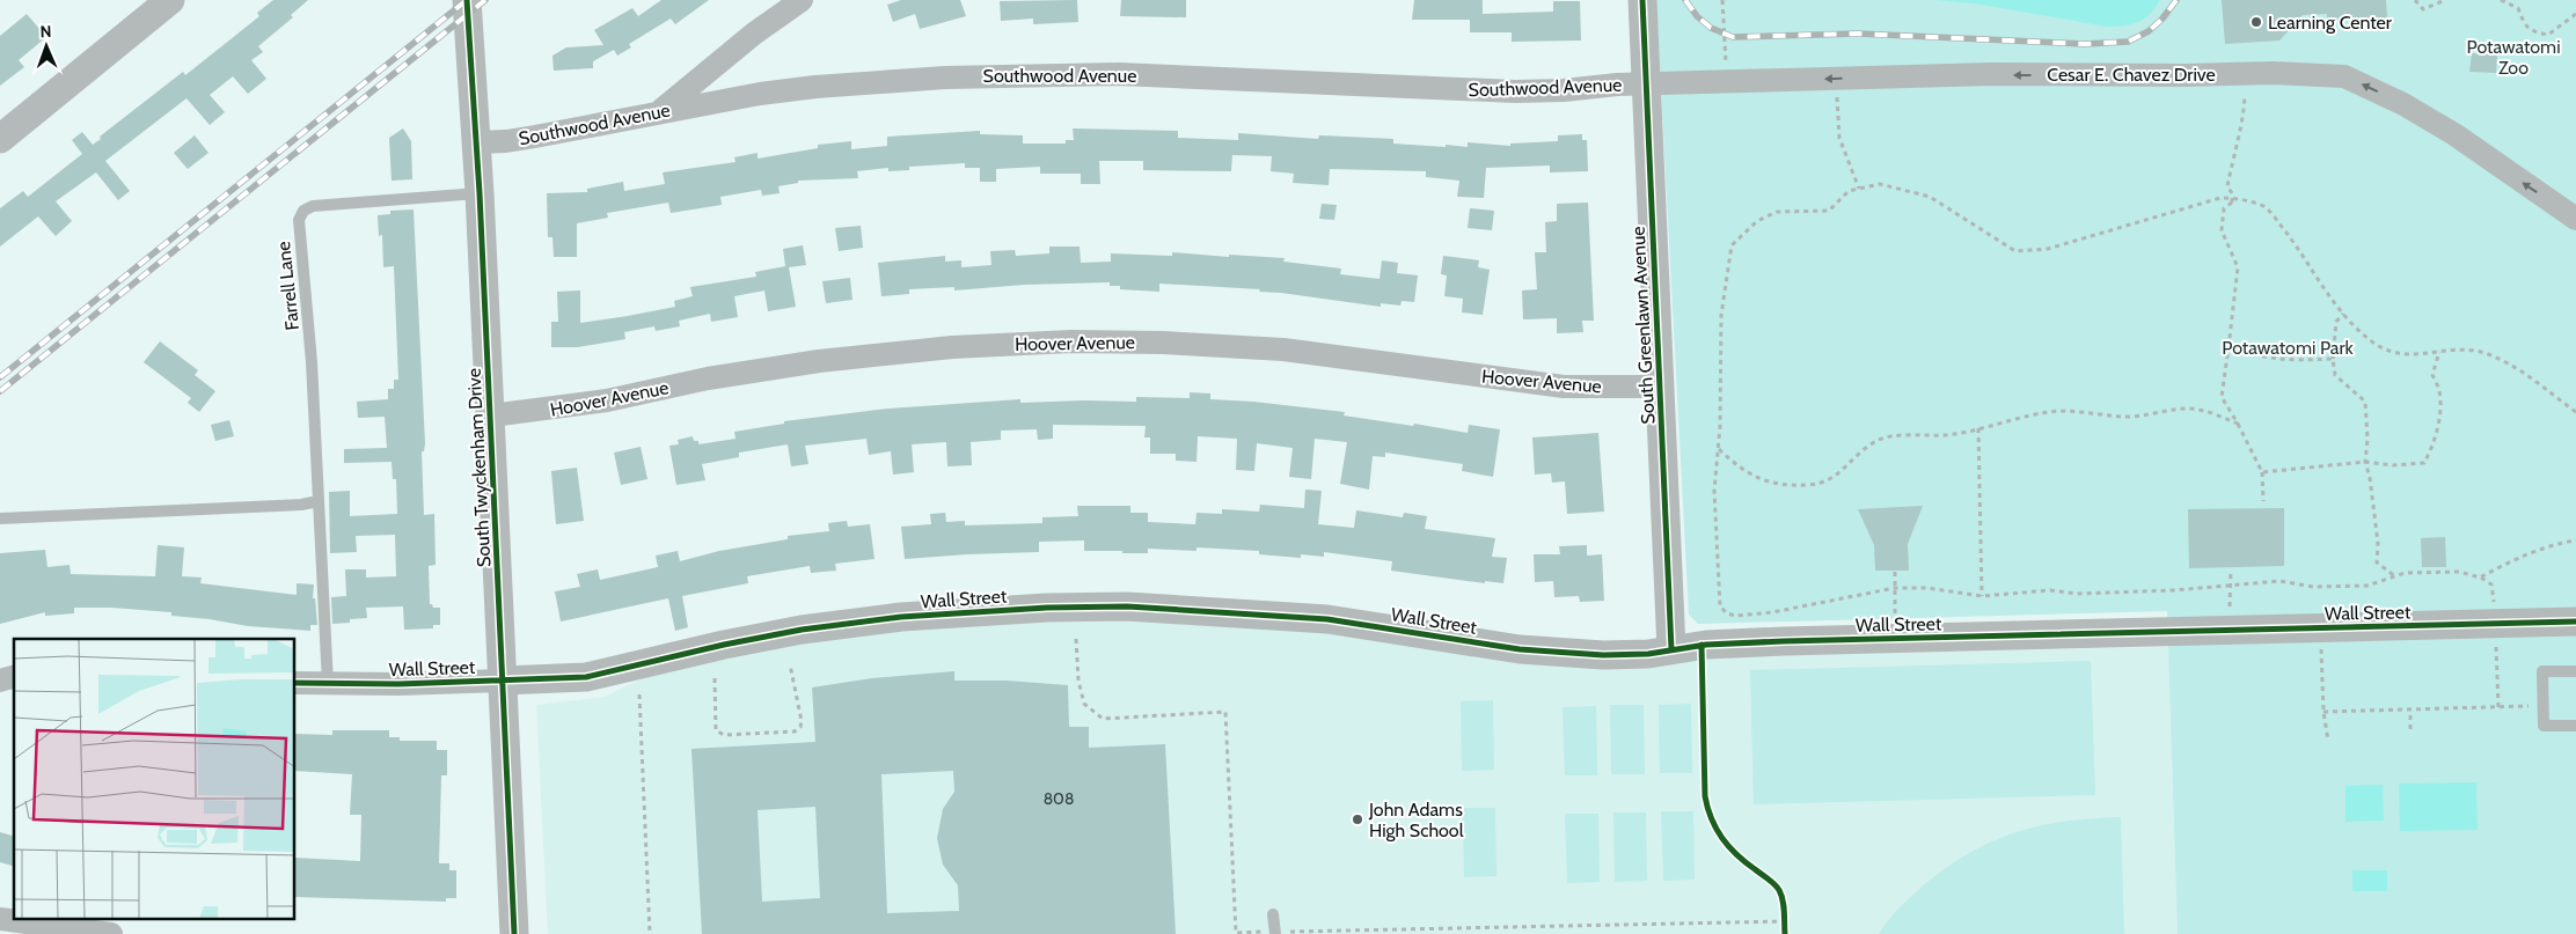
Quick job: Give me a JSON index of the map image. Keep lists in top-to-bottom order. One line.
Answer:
{"streets":{"street":["Cesar E. Chavez Drive","Southwood Avenue","South Greenlawn Avenue","Hoover Avenue","South Twyckenham Drive","Wall Street"],"lane":["Farrell Lane"]},"crossings":[["Cesar E. Chavez Drive","Southwood Avenue"],["Cesar E. Chavez Drive","South Greenlawn Avenue"],["Southwood Avenue","South Greenlawn Avenue"],["Southwood Avenue","South Twyckenham Drive"],["Farrell Lane","South Twyckenham Drive"],["South Greenlawn Avenue","Hoover Avenue"],["South Greenlawn Avenue","Wall Street"],["Hoover Avenue","South Twyckenham Drive"],["South Twyckenham Drive","Wall Street"]],"one_way":["Cesar E. Chavez Drive"],"parks":["Potawatomi Zoo","Potawatomi Park"],"places":["Learning Center","John Adams High School"],"house_numbers":["808"],"north":"top"}
